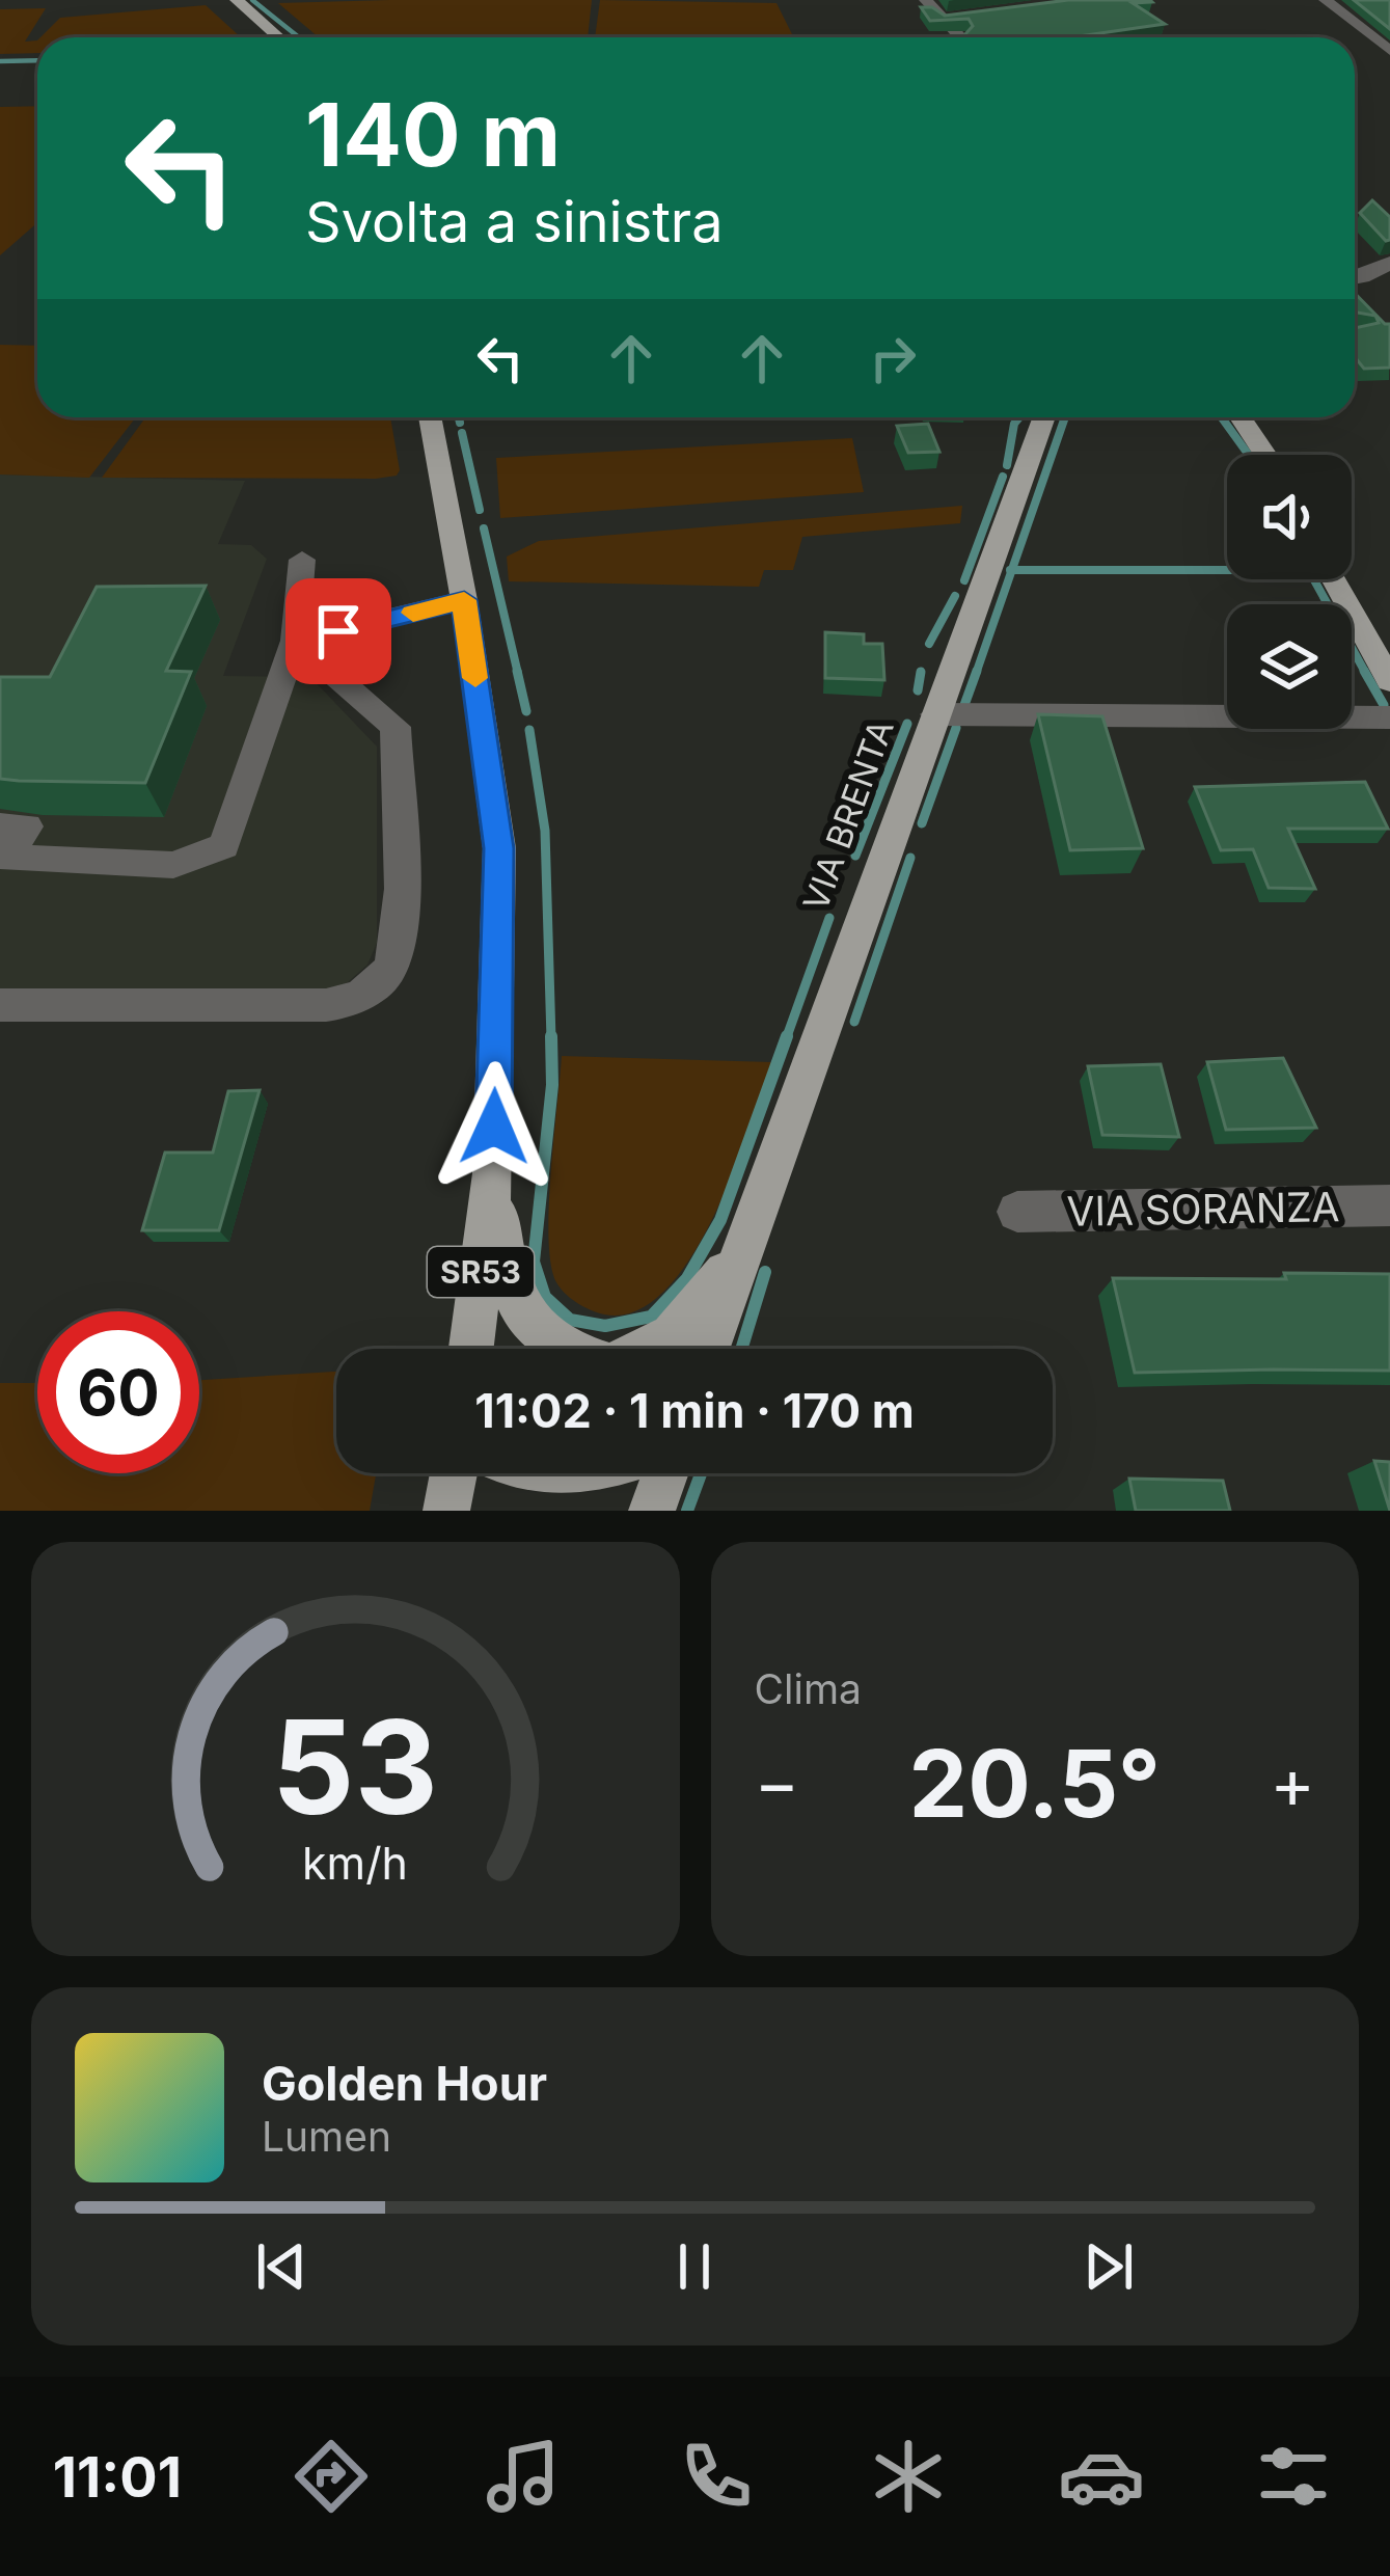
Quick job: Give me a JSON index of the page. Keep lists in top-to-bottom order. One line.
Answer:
{"streets":{"main road":["VIA BRENTA","SR53"],"street":["VIA SORANZA"]},"crossings":[["VIA BRENTA","SR53"]],"page":{"turn":["140 m","Svolta a sinistra"],"limit":"60","trip":"11:02 · 1 min · 170 m","tile":"Clima","heat":["−","20.5°","+"],"song":["Golden Hour","Lumen"],"tabs":"11:01","gauge":["53","km/h"]}}
